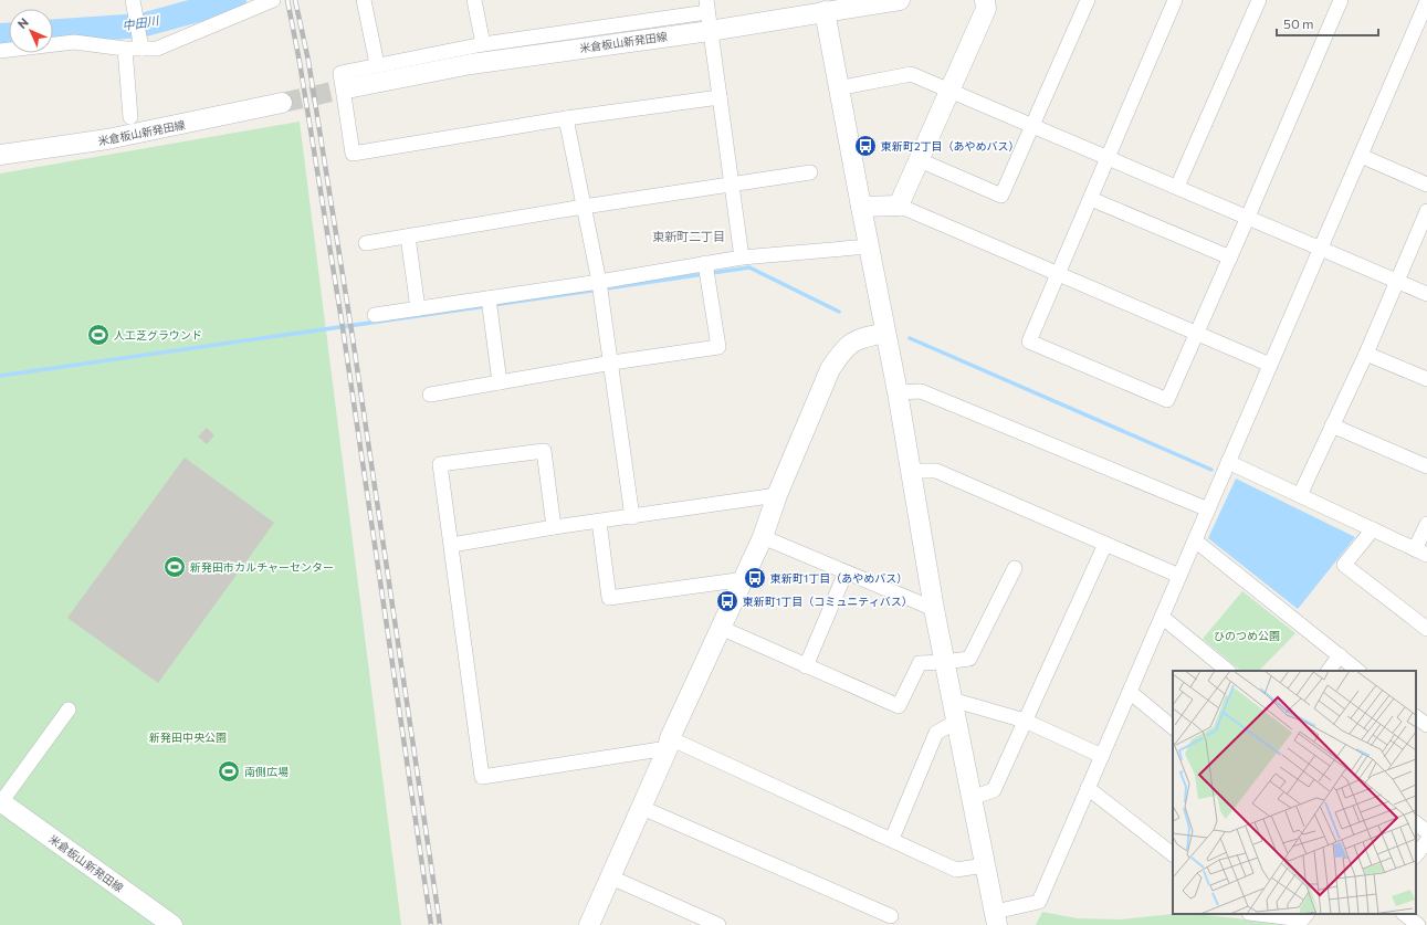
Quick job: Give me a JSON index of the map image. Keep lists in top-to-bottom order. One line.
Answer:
{"streets":{"street":["米倉板山新発田線"]},"districts":["東新町二丁目"],"water":["中田川"],"parks":["ひのつめ公園","新発田中央公園"],"places":{"bus stop":["東新町2丁目（あやめバス）","東新町1丁目（あやめバス）","東新町1丁目（コミュニティバス）"],"sports":["人工芝グラウンド","新発田市カルチャーセンター","南側広場"]},"scale_bar":"50 m","north":"top left"}
